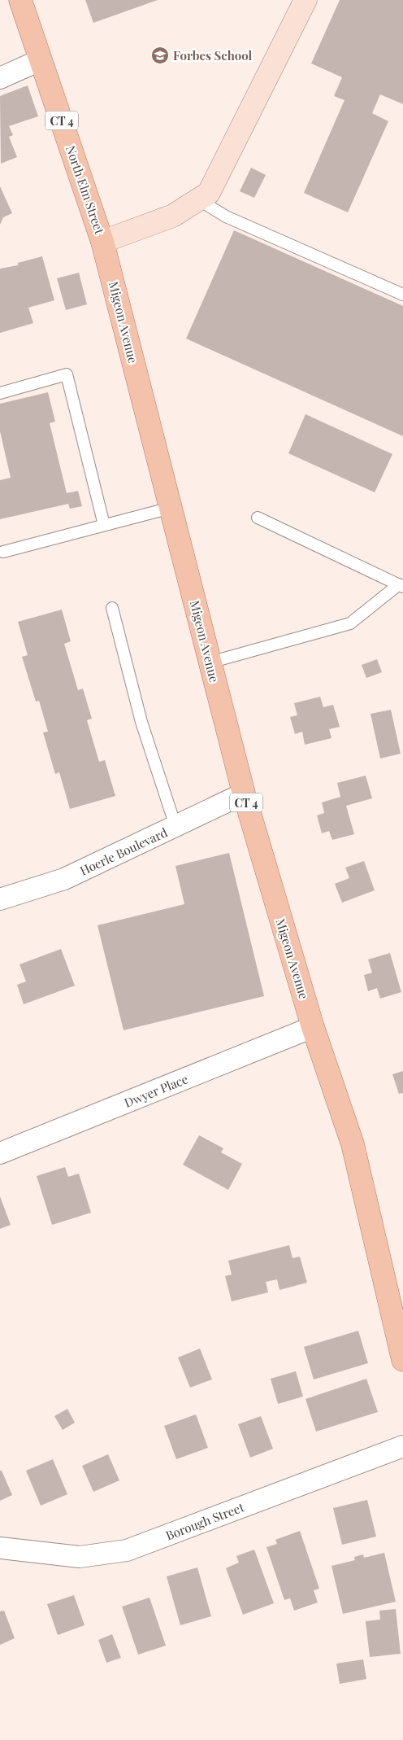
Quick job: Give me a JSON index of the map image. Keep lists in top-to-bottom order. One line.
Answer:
{"streets":{"main road":["CT 4","North Elm Street","Migeon Avenue"],"street":["Hoerle Boulevard","Dwyer Place","Borough Street"]},"crossings":[["North Elm Street","Migeon Avenue"],["Migeon Avenue","Hoerle Boulevard"],["Migeon Avenue","Dwyer Place"]],"places":{"school or university":["Forbes School"]}}
